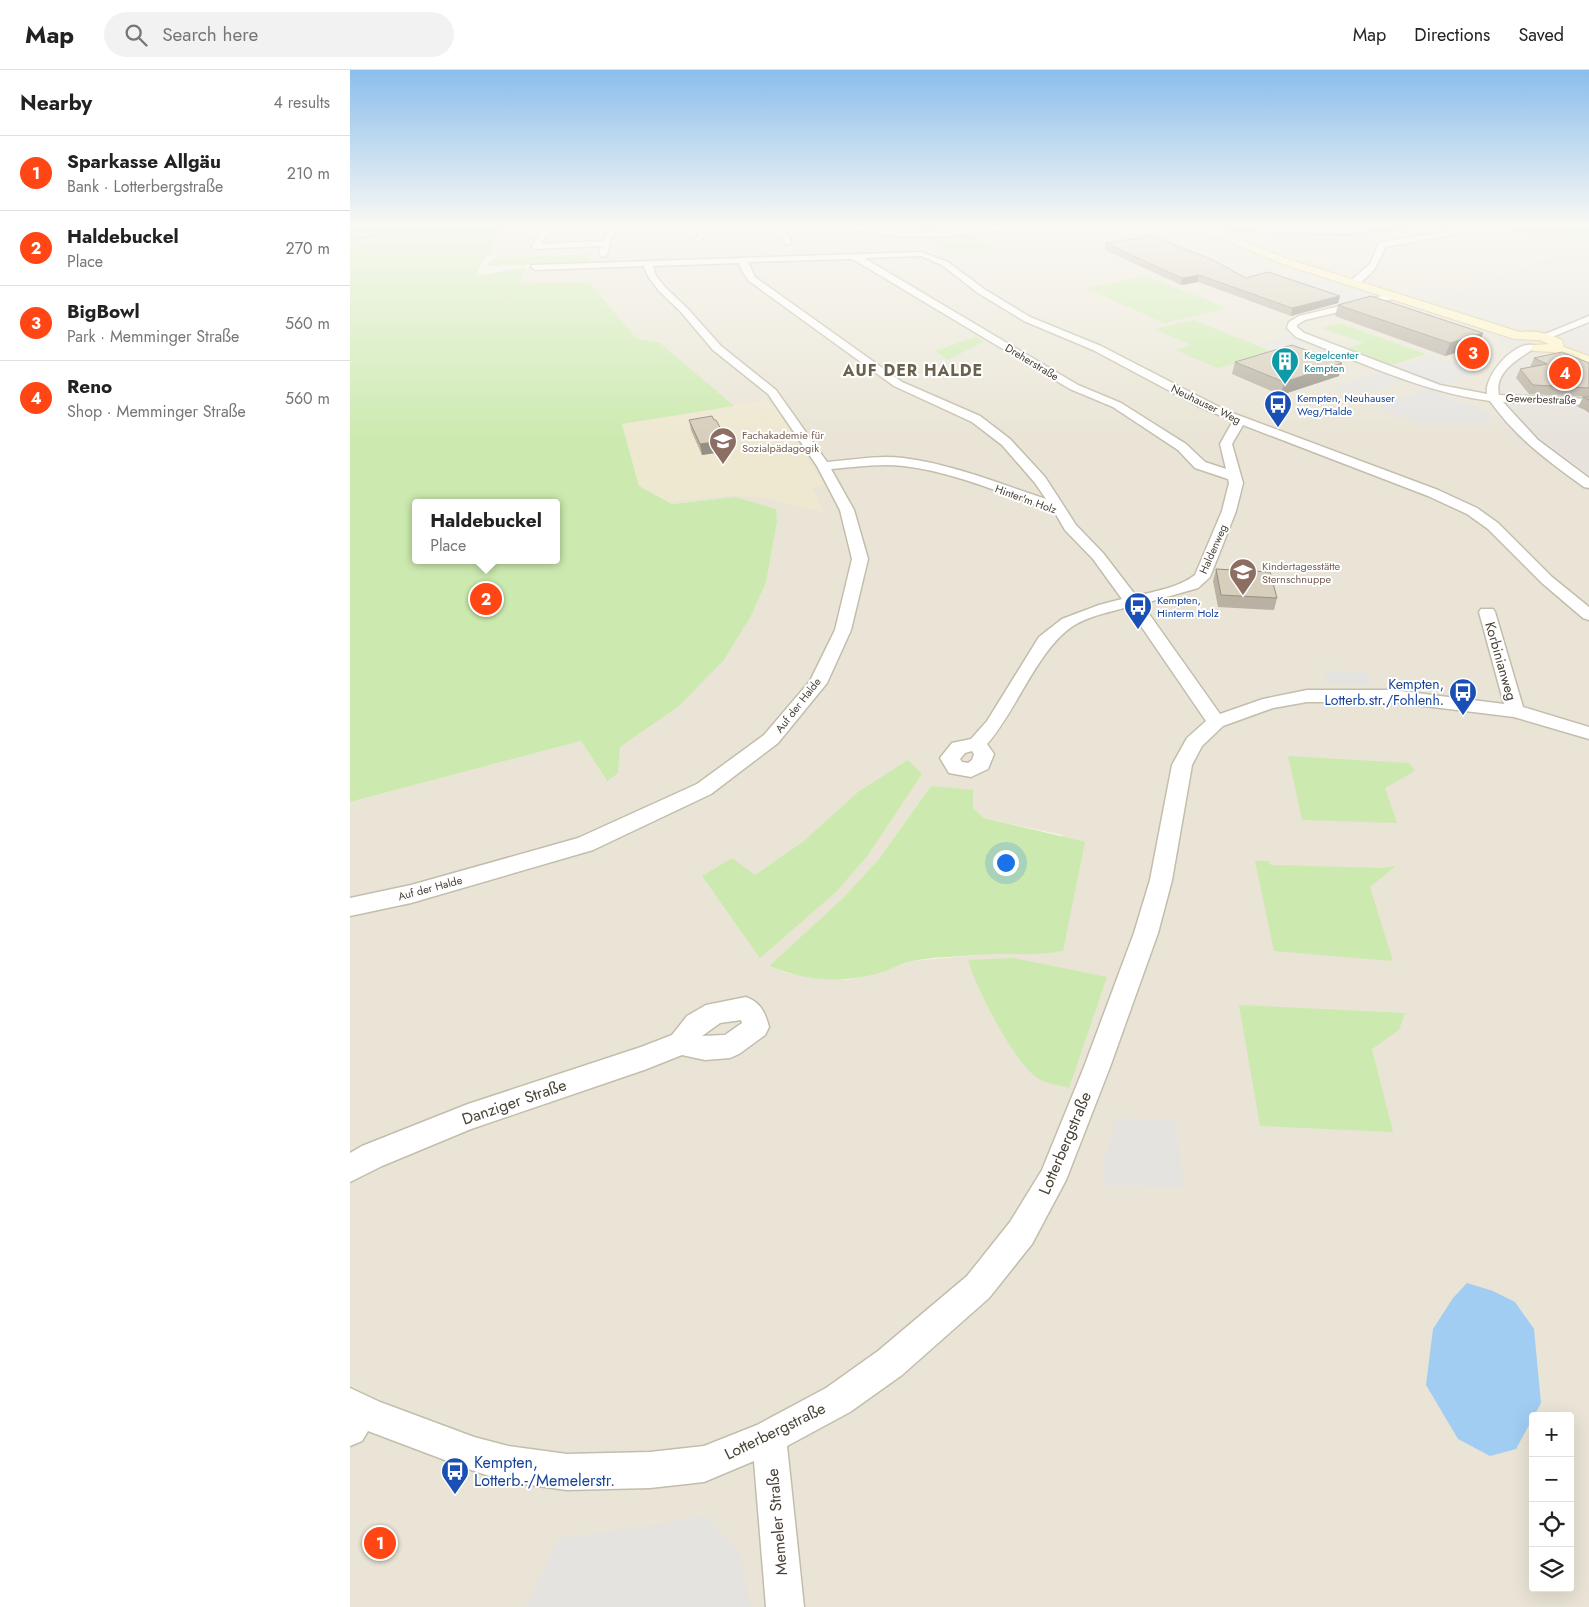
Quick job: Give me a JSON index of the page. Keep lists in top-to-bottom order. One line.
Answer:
{"streets":{"street":["Dreherstraße","Gewerbestraße","Neuhauser Weg","Hinter'm Holz","Haldenweg","Korbinianweg","Auf der Halde","Danziger Straße","Lotterbergstraße","Memeler Straße"]},"crossings":[["Dreherstraße","Haldenweg"],["Hinter'm Holz","Haldenweg"],["Hinter'm Holz","Auf der Halde"],["Hinter'm Holz","Lotterbergstraße"],["Korbinianweg","Lotterbergstraße"],["Lotterbergstraße","Memeler Straße"]],"districts":["AUF DER HALDE"],"places":{"building":["Kegelcenter Kempten"],"bus stop":["Kempten, Neuhauser Weg/Halde","Kempten, Hinterm Holz","Kempten, Lotterb.str./Fohlenh.","Kempten, Lotterb.-/Memelerstr."],"school or university":["Fachakademie für Sozialpädagogik","Kindertagesstätte Sternschnuppe"]},"page":{"header":"Map","search":"Search here","nav":["Map","Directions","Saved"],"heading":["Nearby","4 results"],"list":[{"mark":"1","name":"Sparkasse Allgäu","note":"Bank · Lotterbergstraße","value":"210 m"},{"mark":"2","name":"Haldebuckel","note":"Place","value":"270 m"},{"mark":"3","name":"BigBowl","note":"Park · Memminger Straße","value":"560 m"},{"mark":"4","name":"Reno","note":"Shop · Memminger Straße","value":"560 m"}],"pins":["3","4","2","1"],"popup":["Haldebuckel","Place"],"map_buttons":["+","−"]}}
